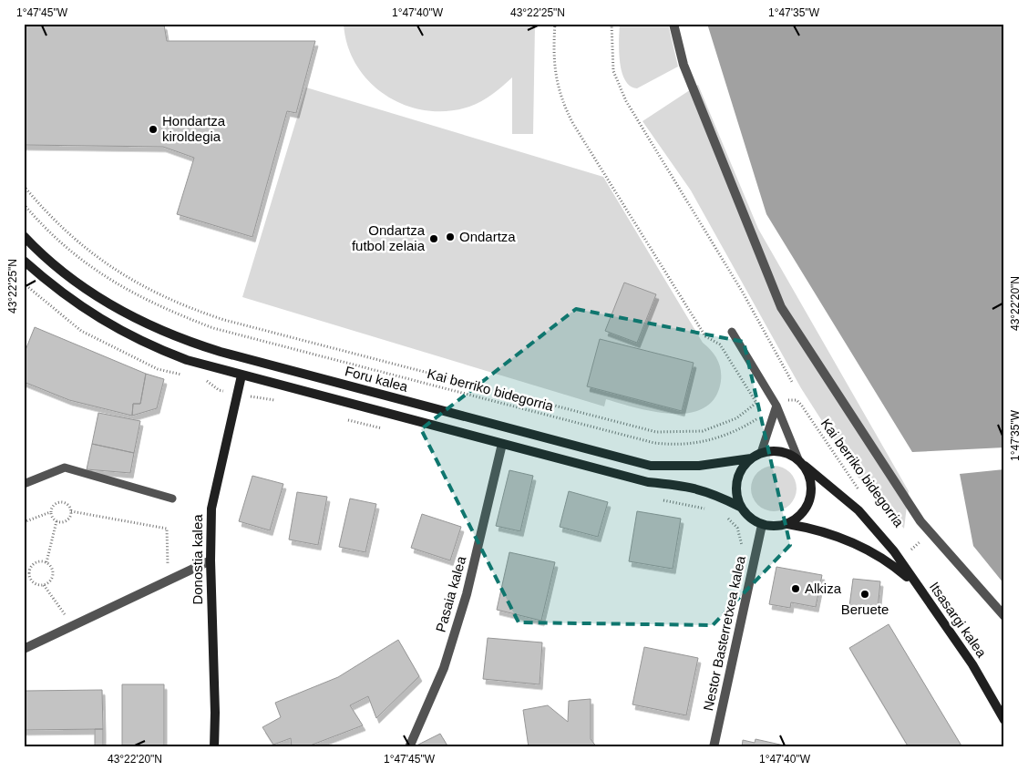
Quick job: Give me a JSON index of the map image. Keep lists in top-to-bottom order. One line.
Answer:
{"streets":{"street":["Foru kalea","Donostia kalea","Pasaia kalea","Itsasargi kalea","Nestor Basterretxea kalea"],"path":["Kai berriko bidegorria"]},"crossings":[["Foru kalea","Itsasargi kalea"],["Foru kalea","Nestor Basterretxea kalea"],["Itsasargi kalea","Nestor Basterretxea kalea"]],"places":["Hondartza kiroldegia","Ondartza","Ondartza futbol zelaia","Alkiza","Beruete"],"coordinates":["1°47'45\"W","1°47'40\"W","43°22'25\"N","1°47'35\"W","43°22'20\"N"]}
